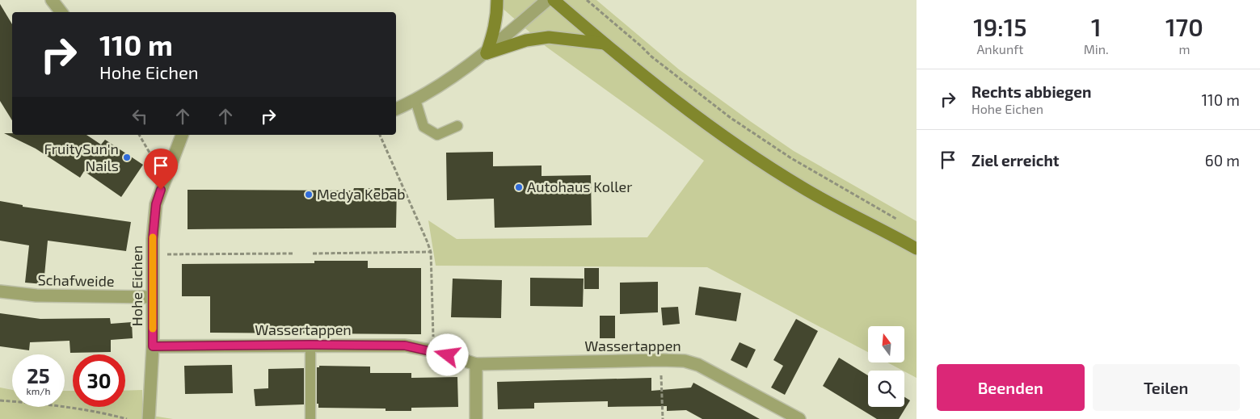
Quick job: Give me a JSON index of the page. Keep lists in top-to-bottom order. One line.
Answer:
{"streets":{"street":["Schafweide","Hohe Eichen","Wassertappen"]},"crossings":[["Schafweide","Hohe Eichen"],["Hohe Eichen","Wassertappen"]],"places":["FruitySun'n Nails","Autohaus Koller","Medya Kebab"],"north":"top","page":{"eta":["19:15","Ankunft","1","Min.","170","m"],"turn":["110 m","Hohe Eichen"],"list":[{"name":"Rechts abbiegen","note":"Hohe Eichen","value":"110 m"},{"name":"Ziel erreicht","value":"60 m"}],"speed":"25 km/h","limit":"30","buttons":["Beenden","Teilen"]}}
